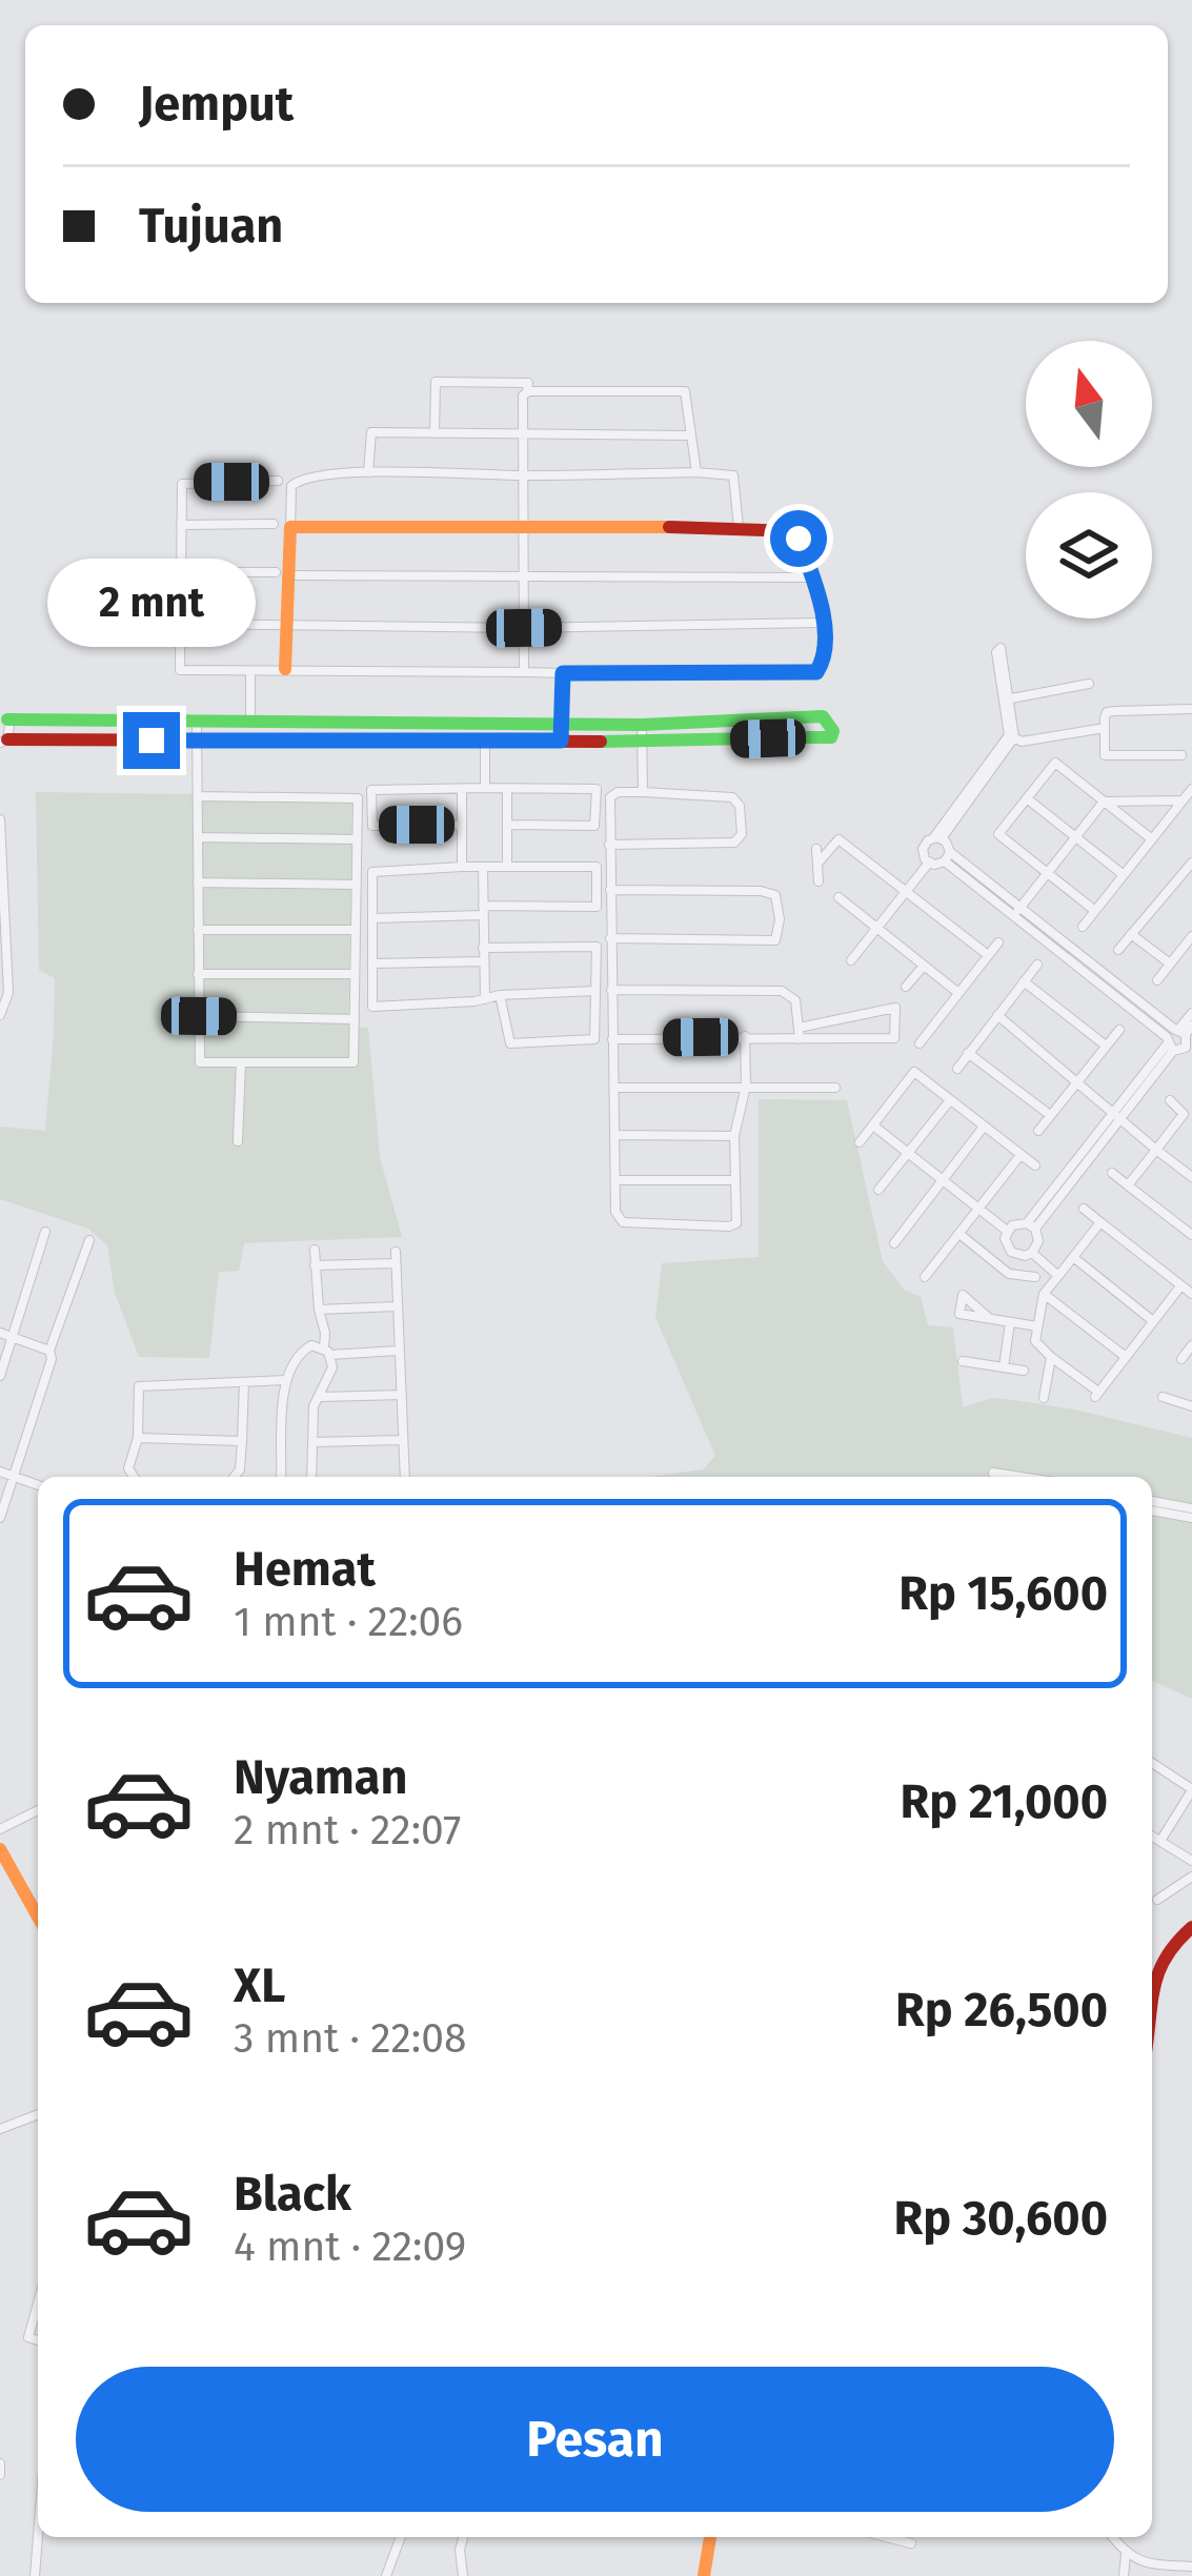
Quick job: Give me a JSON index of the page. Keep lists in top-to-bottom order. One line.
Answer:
{"north":"top","page":{"banner":["Jemput","Tujuan"],"bubble":"2 mnt","list":[{"name":"Hemat","note":"1 mnt · 22:06","value":"Rp 15,600"},{"name":"Nyaman","note":"2 mnt · 22:07","value":"Rp 21,000"},{"name":"XL","note":"3 mnt · 22:08","value":"Rp 26,500"},{"name":"Black","note":"4 mnt · 22:09","value":"Rp 30,600"}],"buttons":"Pesan"}}
